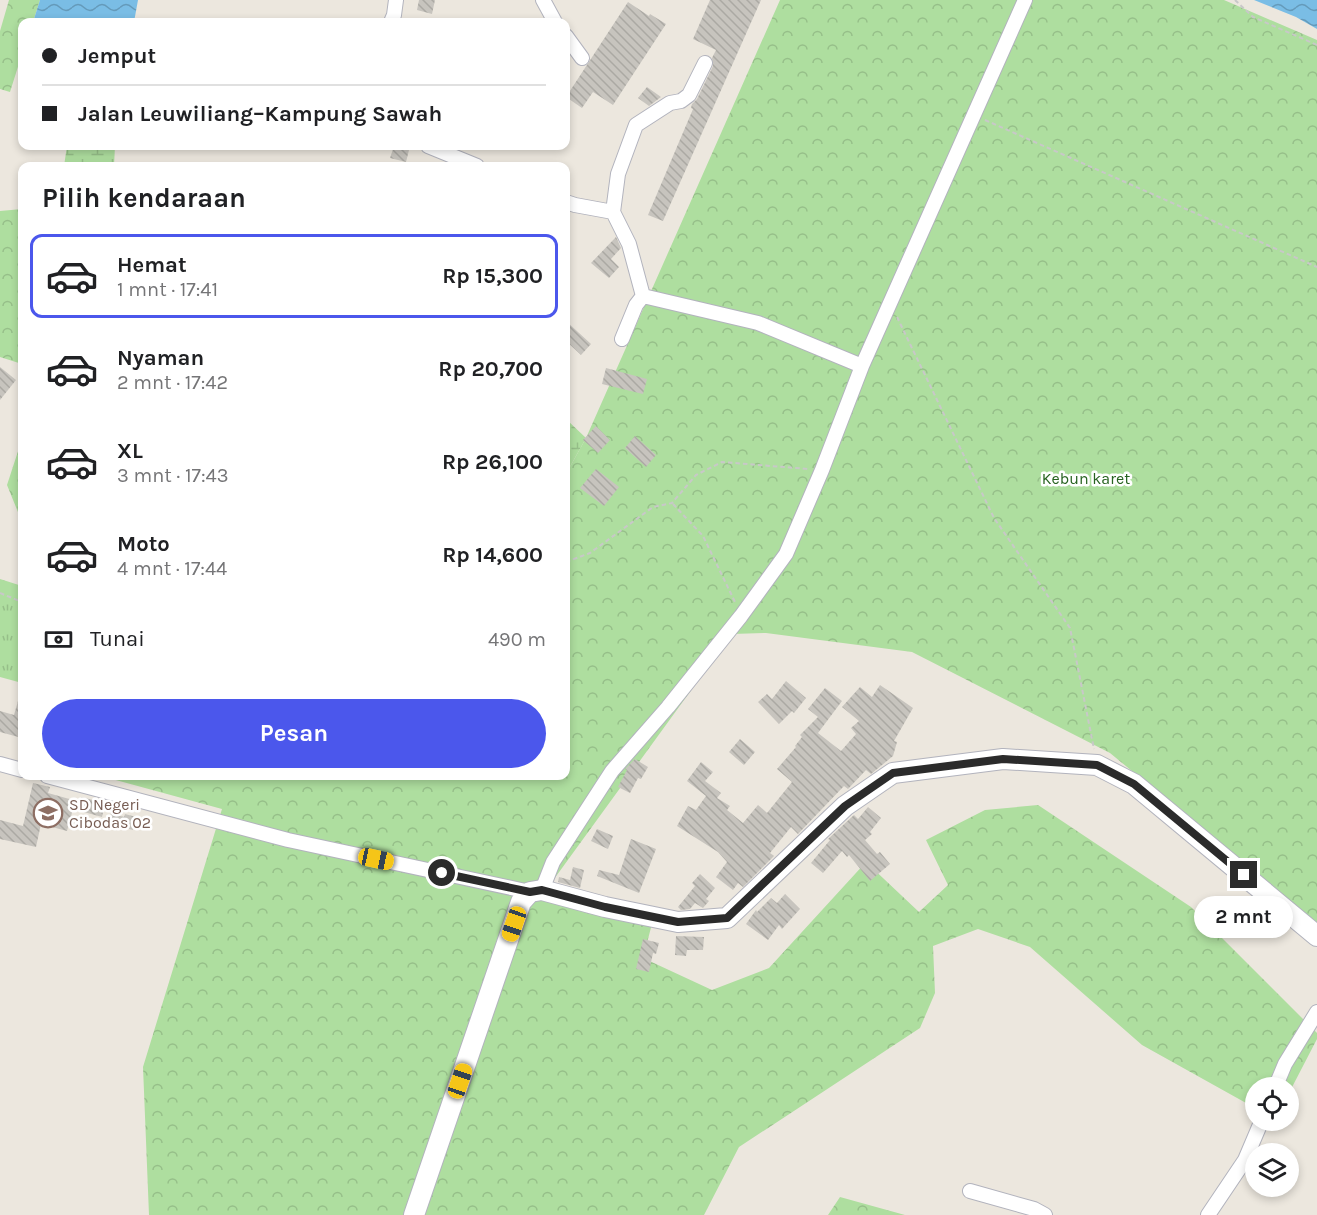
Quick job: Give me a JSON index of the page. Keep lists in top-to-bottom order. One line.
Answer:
{"parks":["Kebun karet"],"places":{"school or university":["SD Negeri Cibodas 02"]},"page":{"banner":["Jemput","Jalan Leuwiliang–Kampung Sawah"],"heading":"Pilih kendaraan","list":[{"name":"Hemat","note":"1 mnt · 17:41","value":"Rp 15,300"},{"name":"Nyaman","note":"2 mnt · 17:42","value":"Rp 20,700"},{"name":"XL","note":"3 mnt · 17:43","value":"Rp 26,100"},{"name":"Moto","note":"4 mnt · 17:44","value":"Rp 14,600"}],"pay":["Tunai","490 m"],"buttons":"Pesan","bubble":"2 mnt"}}
